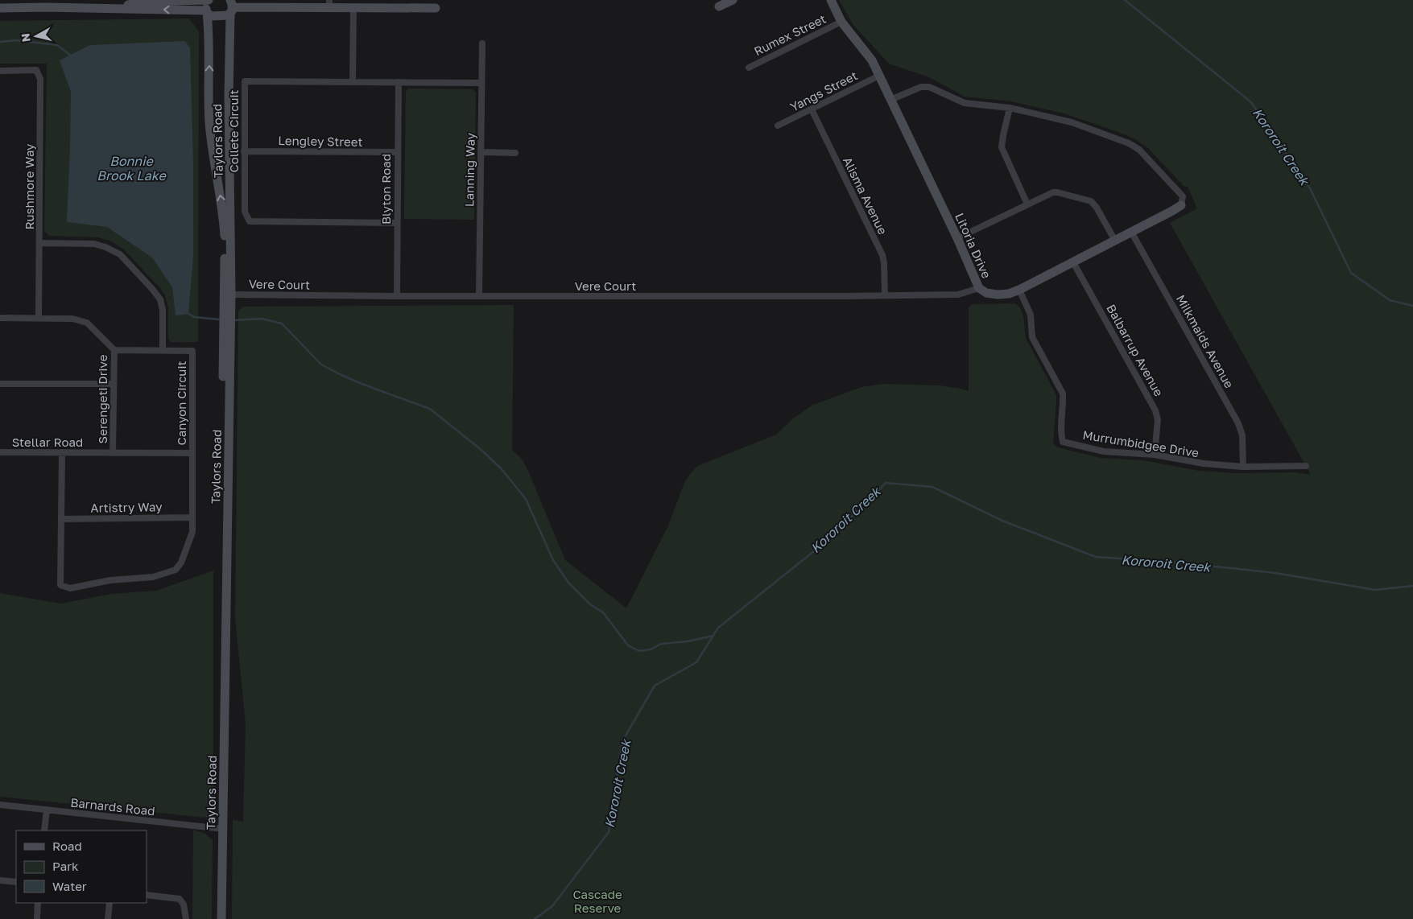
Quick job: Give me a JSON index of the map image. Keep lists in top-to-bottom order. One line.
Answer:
{"streets":{"street":["Rumex Street","Yangs Street","Collete Circuit","Taylors Road","Lengley Street","Lanning Way","Rushmore Way","Blyton Road","Alisma Avenue","Litoria Drive","Vere Court","Milkmaids Avenue","Balbarrup Avenue","Serengeti Drive","Canyon Circuit","Stellar Road","Murrumbidgee Drive","Artistry Way","Barnards Road"]},"crossings":[["Rumex Street","Litoria Drive"],["Yangs Street","Alisma Avenue"],["Yangs Street","Litoria Drive"],["Collete Circuit","Lengley Street"],["Collete Circuit","Lanning Way"],["Collete Circuit","Blyton Road"],["Taylors Road","Vere Court"],["Taylors Road","Barnards Road"],["Lengley Street","Blyton Road"],["Lanning Way","Vere Court"],["Rushmore Way","Canyon Circuit"],["Blyton Road","Vere Court"],["Alisma Avenue","Vere Court"],["Litoria Drive","Vere Court"],["Litoria Drive","Milkmaids Avenue"],["Litoria Drive","Balbarrup Avenue"],["Litoria Drive","Murrumbidgee Drive"],["Milkmaids Avenue","Murrumbidgee Drive"],["Balbarrup Avenue","Murrumbidgee Drive"],["Serengeti Drive","Canyon Circuit"],["Serengeti Drive","Stellar Road"],["Canyon Circuit","Stellar Road"],["Canyon Circuit","Artistry Way"]],"water":["Kororoit Creek","Bonnie Brook Lake"],"parks":["Cascade Reserve"],"legend":["Road","Park","Water"],"north":"left"}
